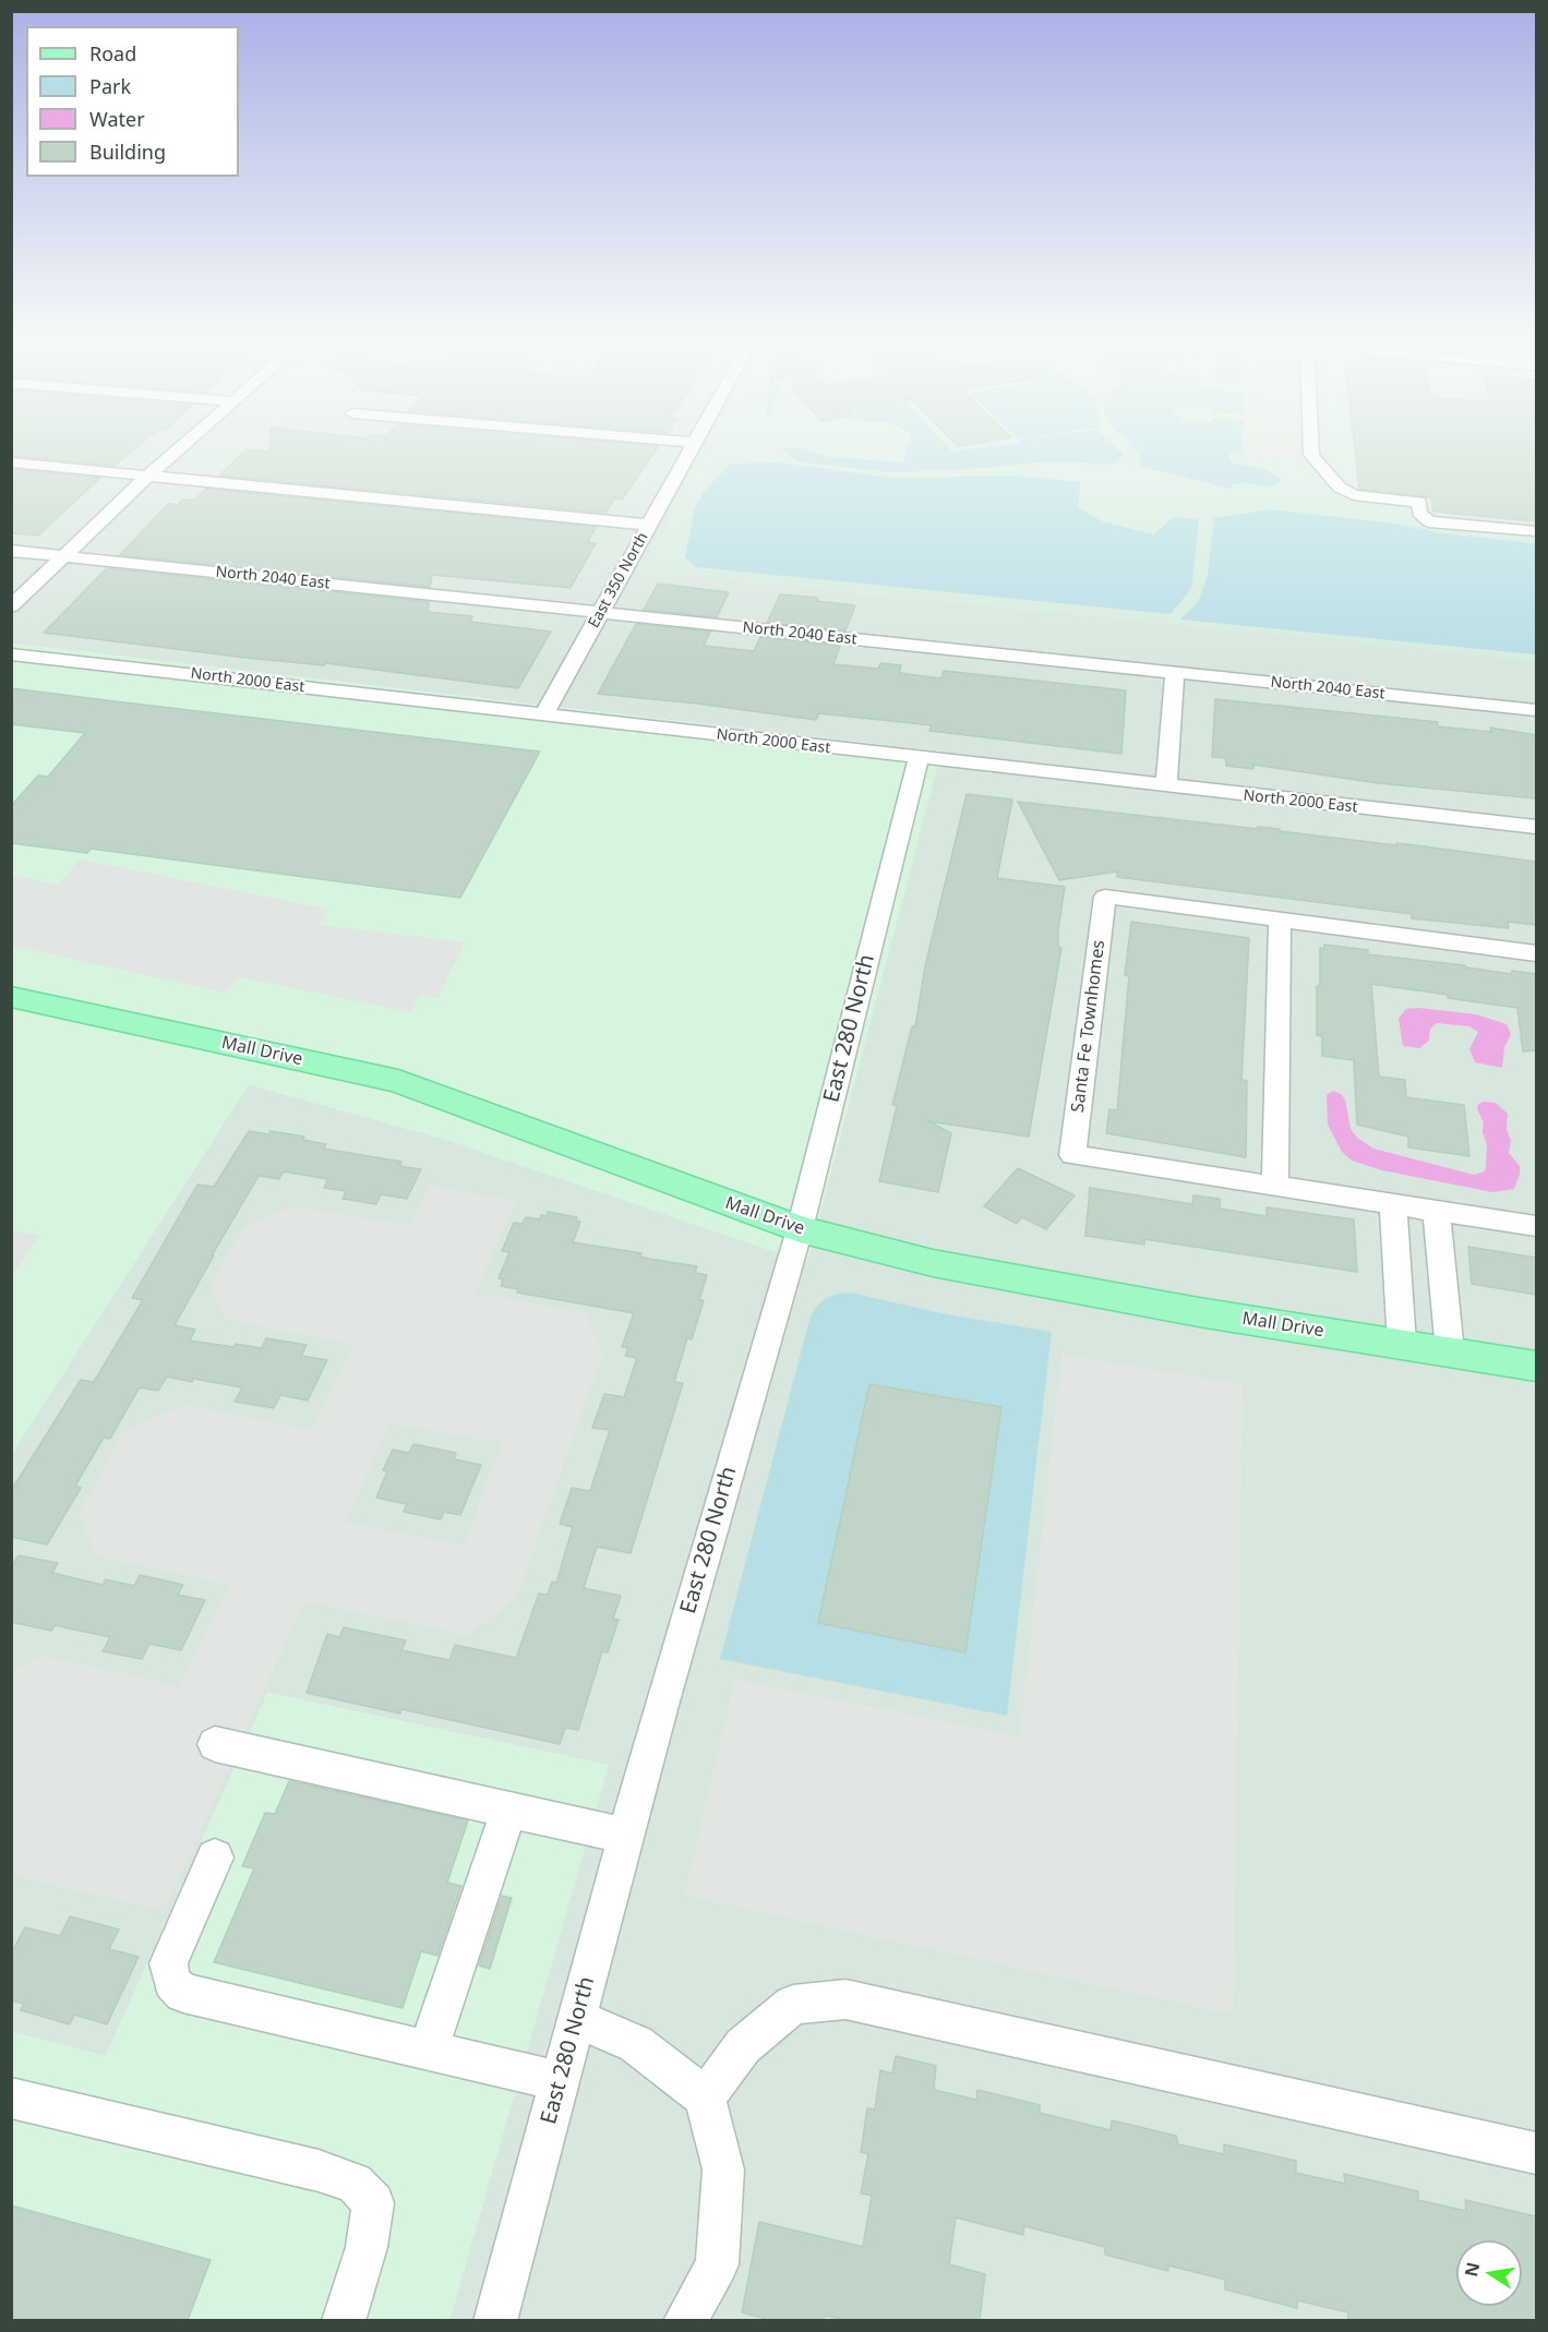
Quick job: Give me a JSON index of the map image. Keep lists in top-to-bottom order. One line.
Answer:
{"streets":{"main road":["Mall Drive"],"street":["North 2040 East","East 350 North","North 2000 East","Santa Fe Townhomes","East 280 North"]},"crossings":[["North 2040 East","East 350 North"],["East 350 North","North 2000 East"],["North 2000 East","East 280 North"],["East 280 North","Mall Drive"]],"legend":["Road","Park","Water","Building"],"north":"left"}
